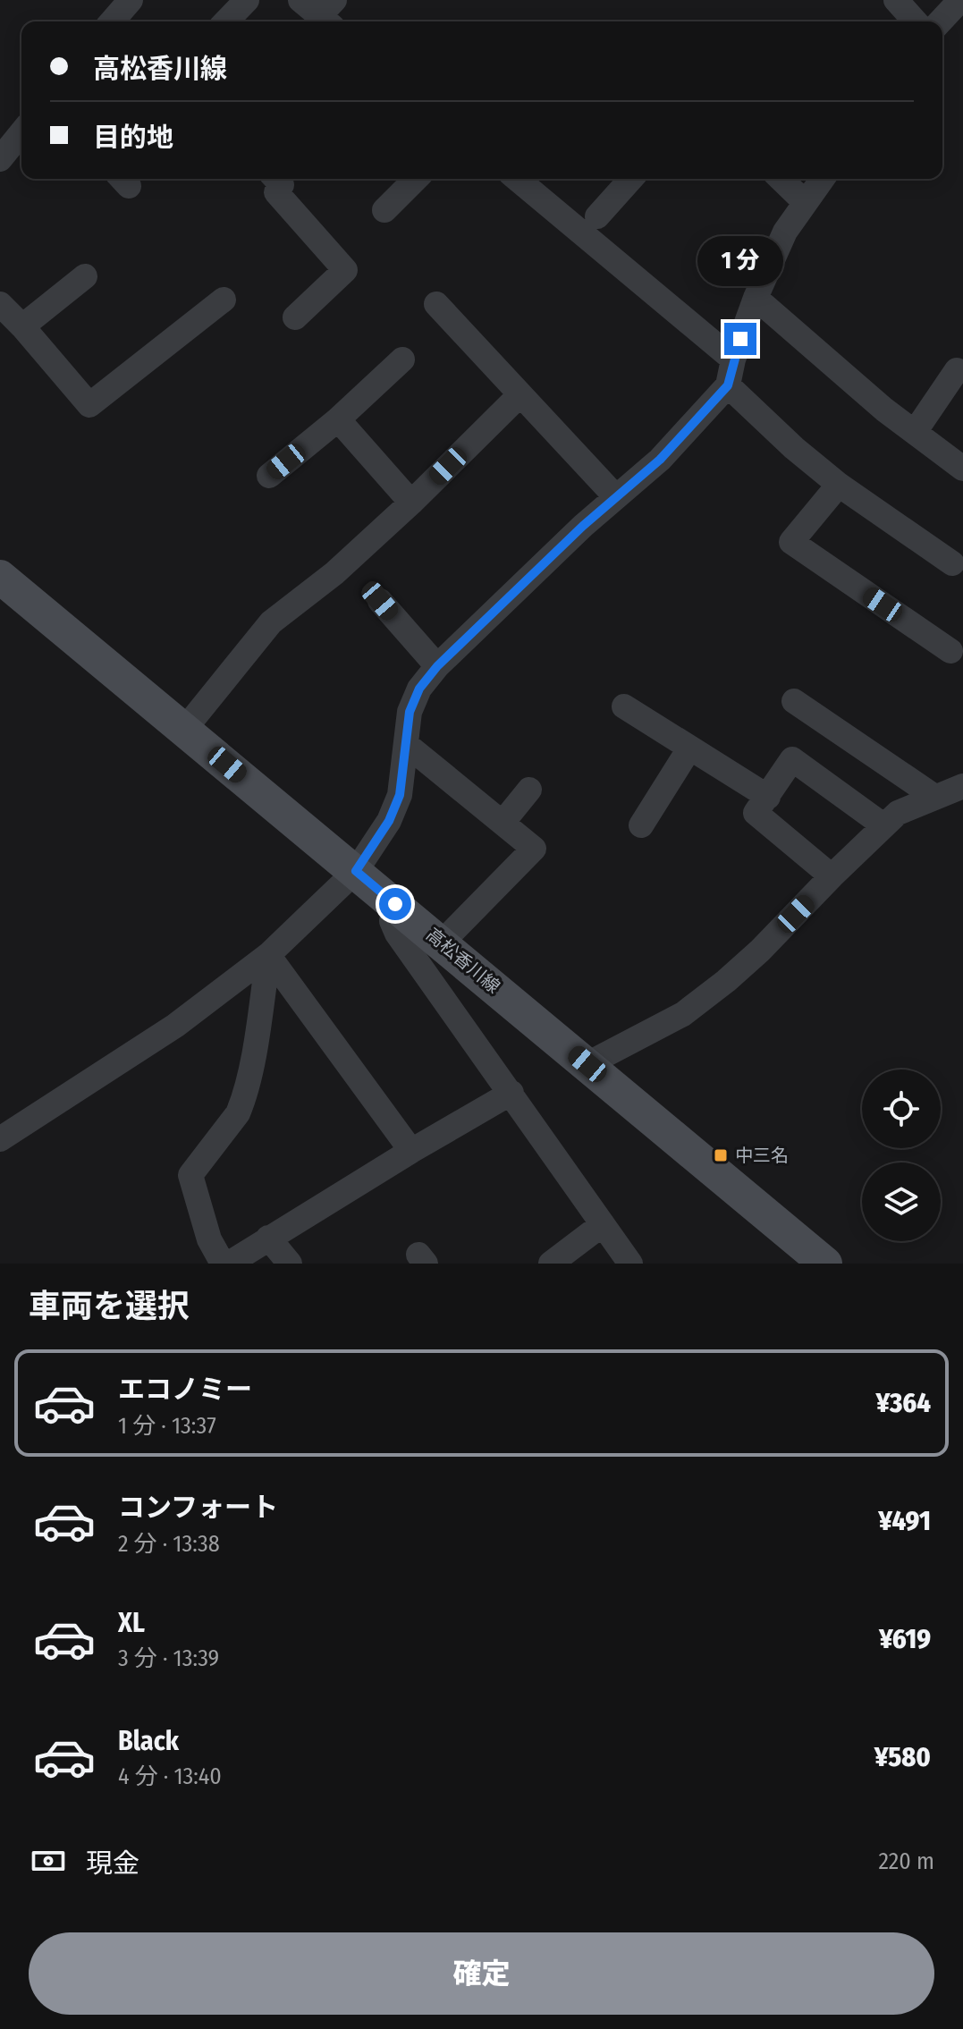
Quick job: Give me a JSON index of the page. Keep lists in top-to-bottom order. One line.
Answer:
{"streets":{"main road":["高松香川線"]},"places":{"transit":["中三名"]},"page":{"banner":["高松香川線","目的地"],"bubble":"1 分","heading":"車両を選択","list":[{"name":"エコノミー","note":"1 分 · 13:37","value":"¥364"},{"name":"コンフォート","note":"2 分 · 13:38","value":"¥491"},{"name":"XL","note":"3 分 · 13:39","value":"¥619"},{"name":"Black","note":"4 分 · 13:40","value":"¥580"}],"pay":["現金","220 m"],"buttons":"確定"}}
